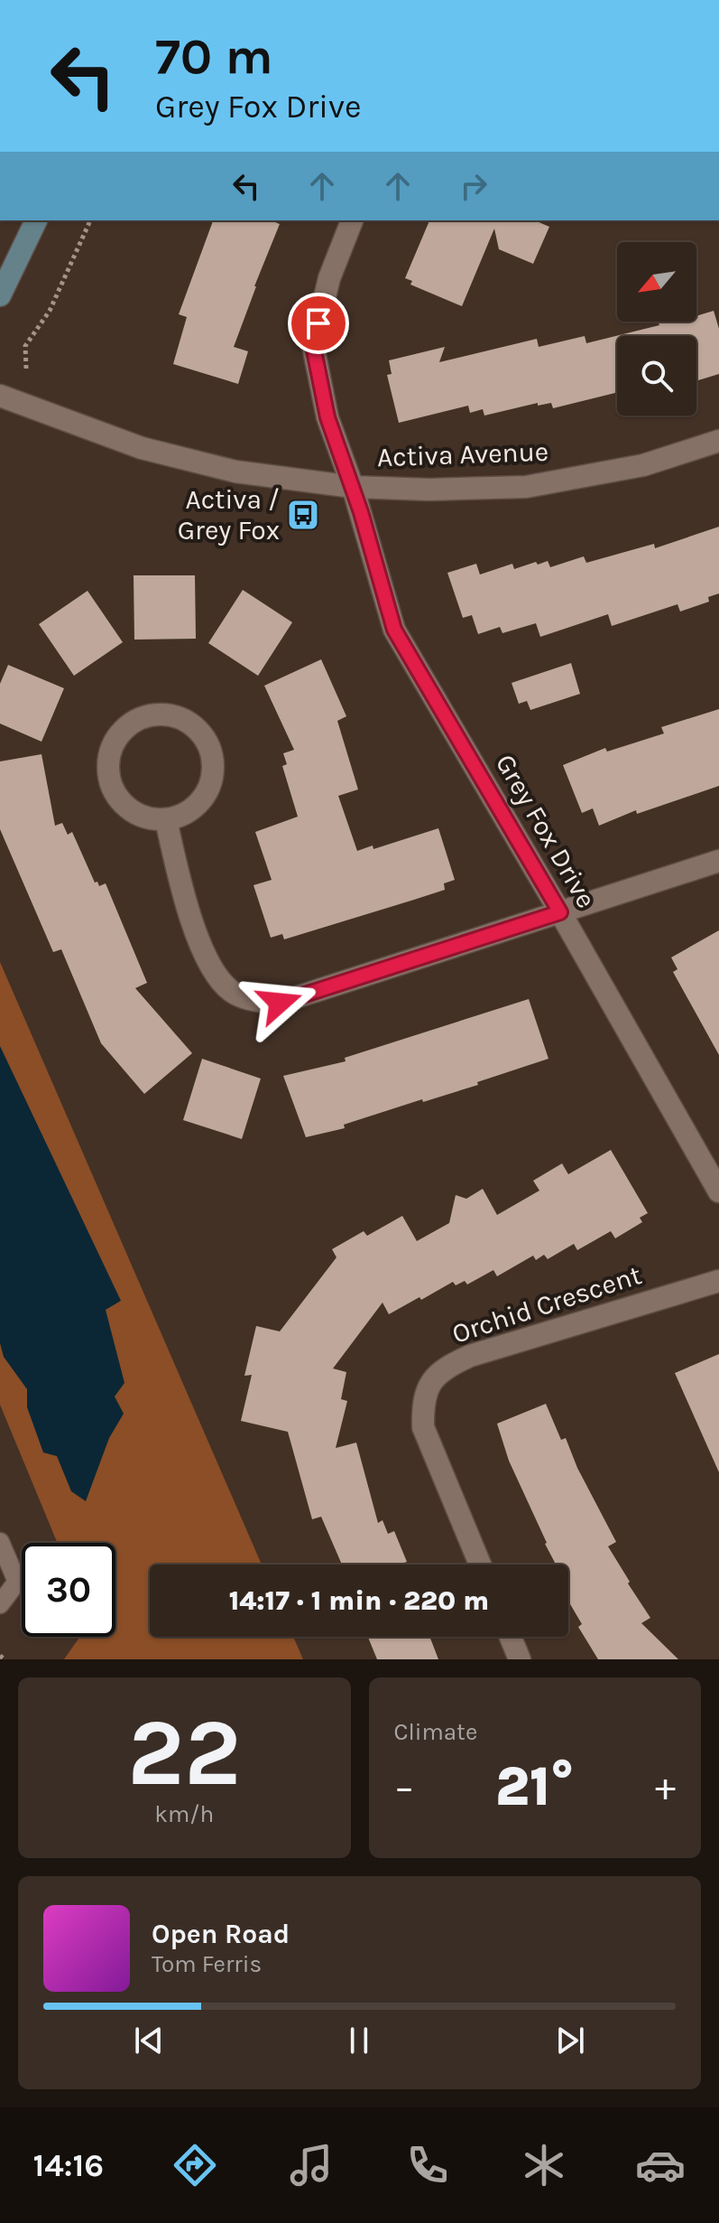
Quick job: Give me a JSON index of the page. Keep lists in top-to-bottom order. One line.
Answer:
{"streets":{"street":["Activa Avenue","Grey Fox Drive","Orchid Crescent"]},"crossings":[["Activa Avenue","Grey Fox Drive"]],"places":{"bus stop":["Activa / Grey Fox"]},"north":"bottom left","page":{"turn":["70 m","Grey Fox Drive"],"limit":"30","trip":"14:17 · 1 min · 220 m","tile":[["22","km/h"],"Climate"],"heat":["−","21°","+"],"song":["Open Road","Tom Ferris"],"tabs":"14:16"}}
